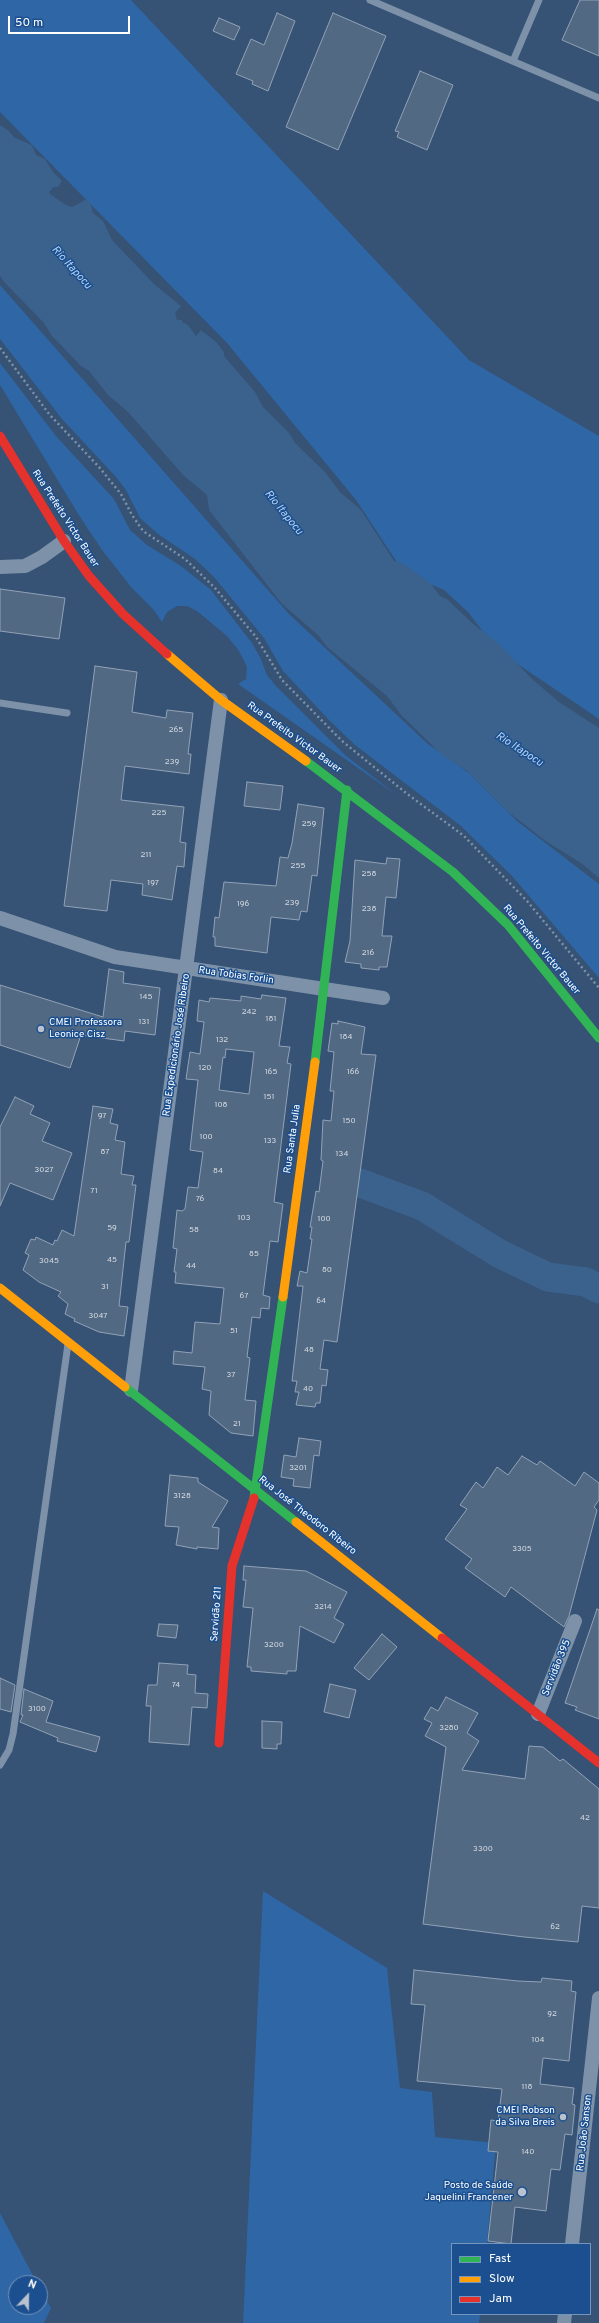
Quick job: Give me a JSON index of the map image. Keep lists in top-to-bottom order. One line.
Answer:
{"streets":{"main road":["Rua Prefeito Victor Bauer","Rua Santa Julia","Rua José Theodoro Ribeiro","Servidão 211"],"street":["Rua Tobias Forlin","Rua Expedicionário José Ribeiro","Servidão 395","Rua João Sanson"]},"crossings":[["Rua Prefeito Victor Bauer","Rua Expedicionário José Ribeiro"],["Rua Prefeito Victor Bauer","Rua Santa Julia"],["Rua Tobias Forlin","Rua Expedicionário José Ribeiro"],["Rua Tobias Forlin","Rua Santa Julia"],["Rua Expedicionário José Ribeiro","Rua José Theodoro Ribeiro"],["Rua Santa Julia","Rua José Theodoro Ribeiro"],["Rua Santa Julia","Servidão 211"],["Rua José Theodoro Ribeiro","Servidão 211"],["Rua José Theodoro Ribeiro","Servidão 395"]],"water":["Rio Itapocu"],"places":["CMEI Professora Leonice Cisz","CMEI Robson da Silva Breis","Posto de Saúde Jaquelini Francener"],"house_numbers":["265","239","225","259","211","255","258","197","239","196","238","216","145","242","181","131","184","132","120","165","166","151","108","97","150","100","133","87","134","3027","84","71","76","103","100","59","58","85","45","3045","44","80","31","67","64","3047","51","48","37","40","21","3201","3128","3305","3214","3200","74","3100","3280","42","3300","62","92","104","118","140"],"legend":["Fast","Slow","Jam"],"scale_bar":"50 m","north":"top"}
